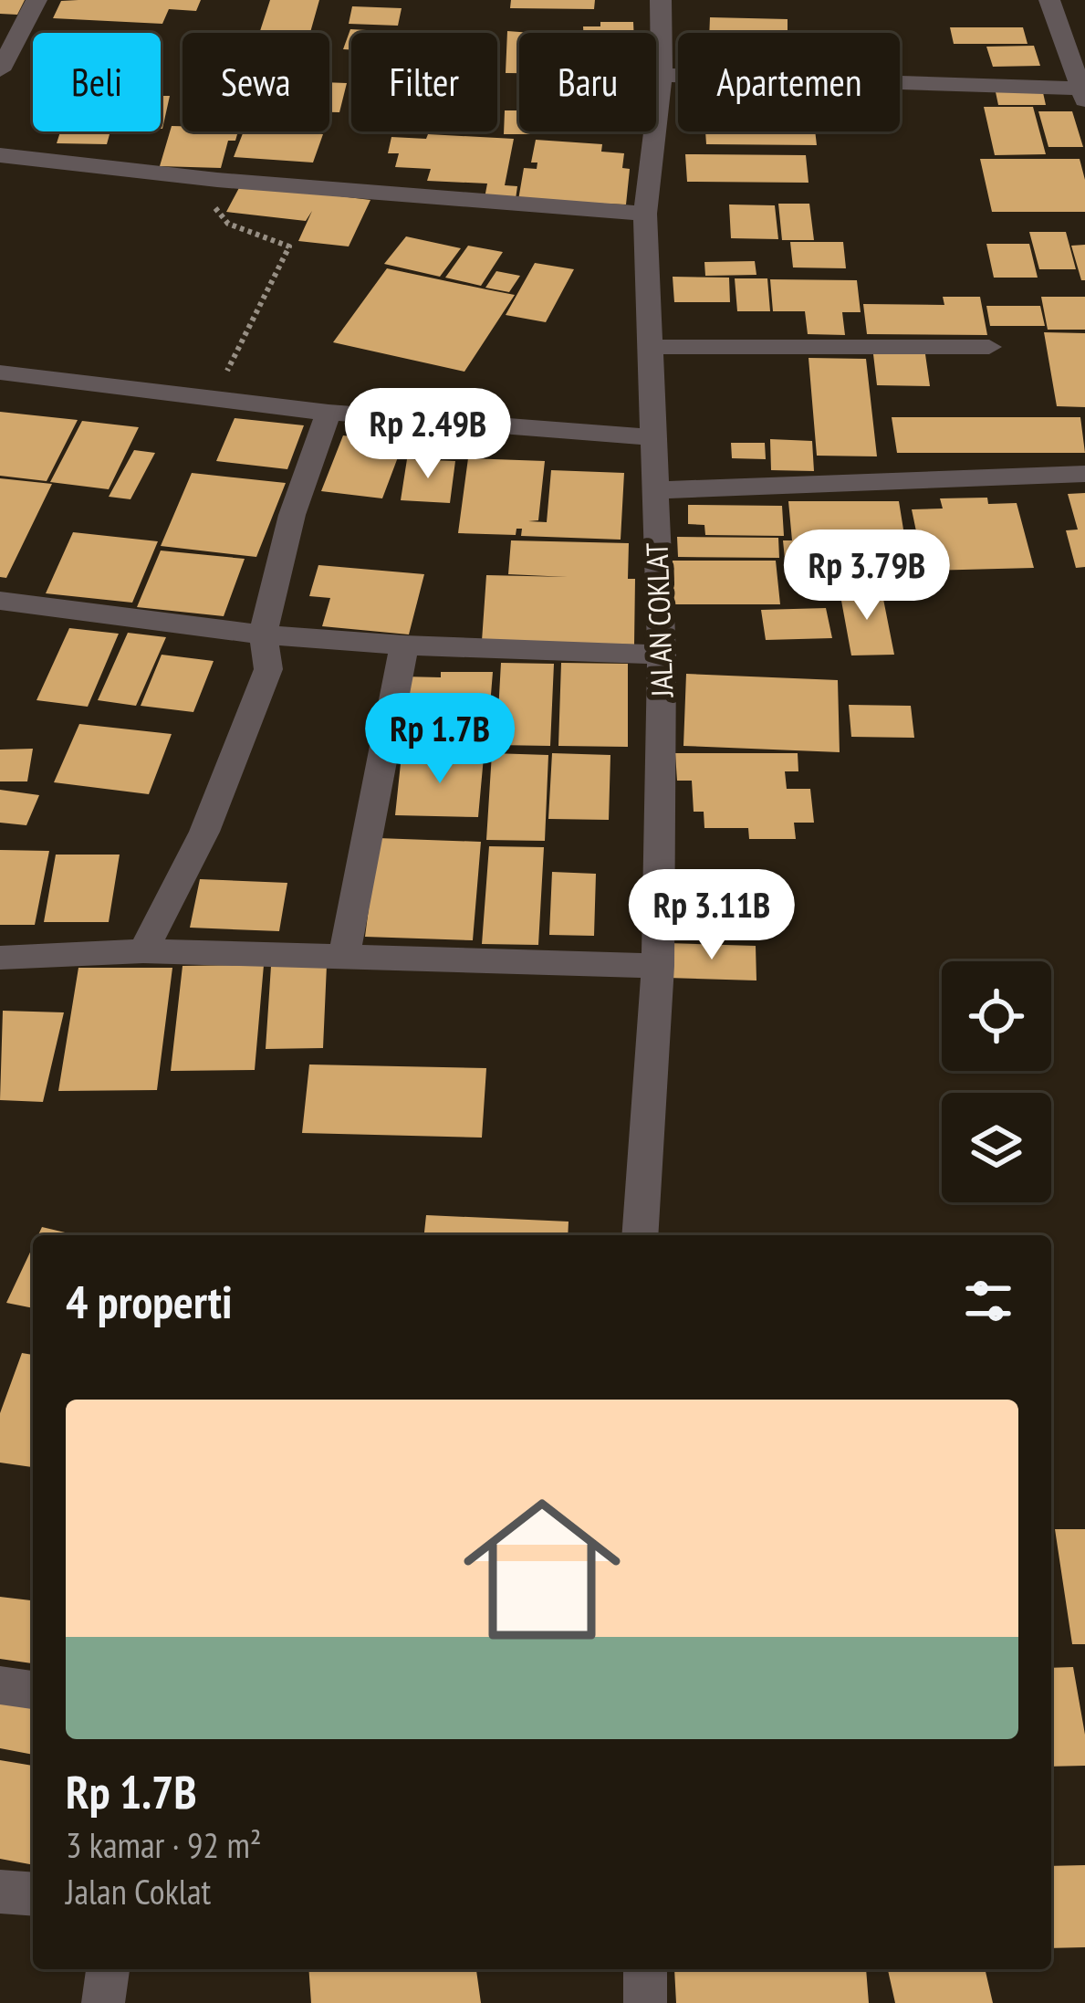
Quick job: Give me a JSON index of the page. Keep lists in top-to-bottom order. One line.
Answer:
{"streets":{"street":["JALAN COKLAT"]},"page":{"chip":["Beli","Sewa","Filter","Baru","Apartemen"],"price":["Rp 2.49B","Rp 3.79B","Rp 1.7B","Rp 3.11B"],"heading":"4 properti","list":[{"name":"Rp 1.7B","note":"3 kamar · 92 m² · Jalan Coklat"}]}}
